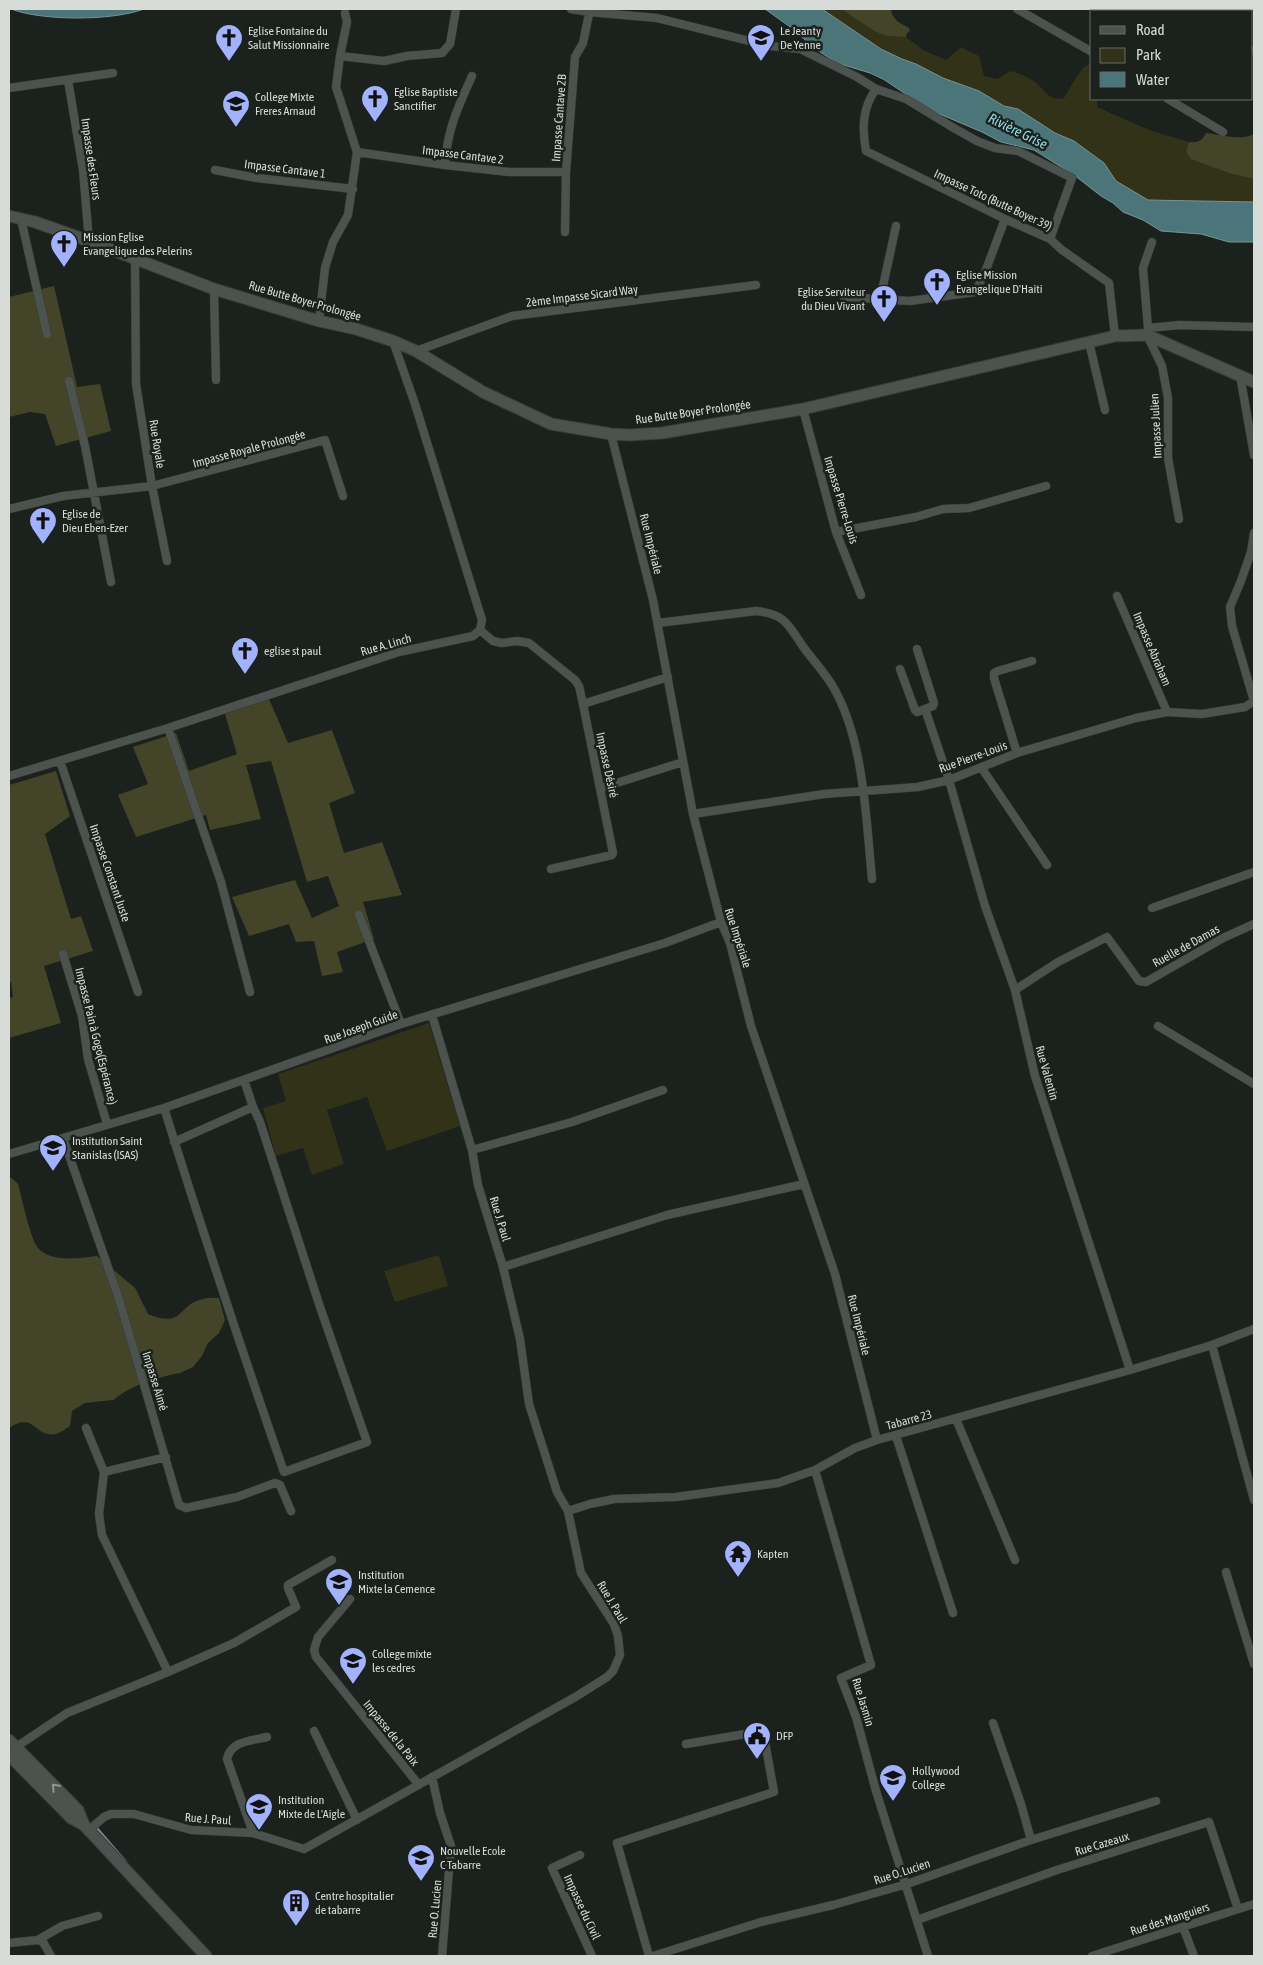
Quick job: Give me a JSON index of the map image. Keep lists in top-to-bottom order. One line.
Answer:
{"streets":{"street":["Impasse Cantave 2B","Impasse Cantave 2","Impasse des Fleurs","Impasse Cantave 1","Impasse Toto (Butte Boyer 39)","2ème Impasse Sicard Way","Rue Butte Boyer Prolongée","Impasse Julien","Rue Royale","Impasse Royale Prolongée","Impasse Pierre-Louis","Rue Impériale","Rue A. Linch","Impasse Abraham","Rue Pierre-Louis","Impasse Désiré","Impasse Constant Juste","Ruelle de Damas","Rue Joseph Guide","Impasse Pain à Gogo(Espérance)","Rue Valentin","Rue J. Paul","Impasse Aimé","Tabarre 23","Rue Jasmin","Impasse de la Paix","Rue Cazeaux","Rue O. Lucien","Impasse du Civil","Rue des Manguiers"]},"crossings":[["Impasse Cantave 2B","Impasse Cantave 2"],["Impasse des Fleurs","Rue Butte Boyer Prolongée"],["Impasse Toto (Butte Boyer 39)","Rue Butte Boyer Prolongée"],["2ème Impasse Sicard Way","Rue Butte Boyer Prolongée"],["Rue Butte Boyer Prolongée","Impasse Julien"],["Rue Butte Boyer Prolongée","Rue Royale"],["Rue Butte Boyer Prolongée","Impasse Pierre-Louis"],["Rue Butte Boyer Prolongée","Rue Impériale"],["Rue Royale","Impasse Royale Prolongée"],["Rue Impériale","Rue Pierre-Louis"],["Rue Impériale","Rue Joseph Guide"],["Rue Impériale","Tabarre 23"],["Rue A. Linch","Impasse Désiré"],["Rue A. Linch","Impasse Constant Juste"],["Impasse Abraham","Rue Pierre-Louis"],["Rue Pierre-Louis","Rue Valentin"],["Ruelle de Damas","Rue Valentin"],["Rue Joseph Guide","Impasse Pain à Gogo(Espérance)"],["Rue Joseph Guide","Rue J. Paul"],["Rue Joseph Guide","Impasse Aimé"],["Rue Valentin","Tabarre 23"],["Rue J. Paul","Tabarre 23"],["Rue J. Paul","Impasse de la Paix"],["Rue J. Paul","Rue O. Lucien"],["Tabarre 23","Rue Jasmin"],["Rue Jasmin","Rue Cazeaux"],["Rue Jasmin","Rue O. Lucien"],["Rue Cazeaux","Rue des Manguiers"]],"water":["Rivière Grise"],"places":{"church":["Eglise Fontaine du Salut Missionnaire","Eglise Baptiste Sanctifier","Mission Eglise Evangelique des Pelerins","Eglise Mission Evangelique D'Haiti","Eglise Serviteur du Dieu Vivant","Eglise de Dieu Eben-Ezer","eglise st paul"],"school or university":["Le Jeanty De Yenne","College Mixte Freres Arnaud","Institution Saint Stanislas (ISAS)","Institution Mixte la Cemence","College mixte les cedres","Hollywood College","Institution Mixte de L'Aigle","Nouvelle Ecole C Tabarre"],"temple":["Kapten"],"public building":["DFP"],"building":["Centre hospitalier de tabarre"]},"legend":["Road","Park","Water"]}
